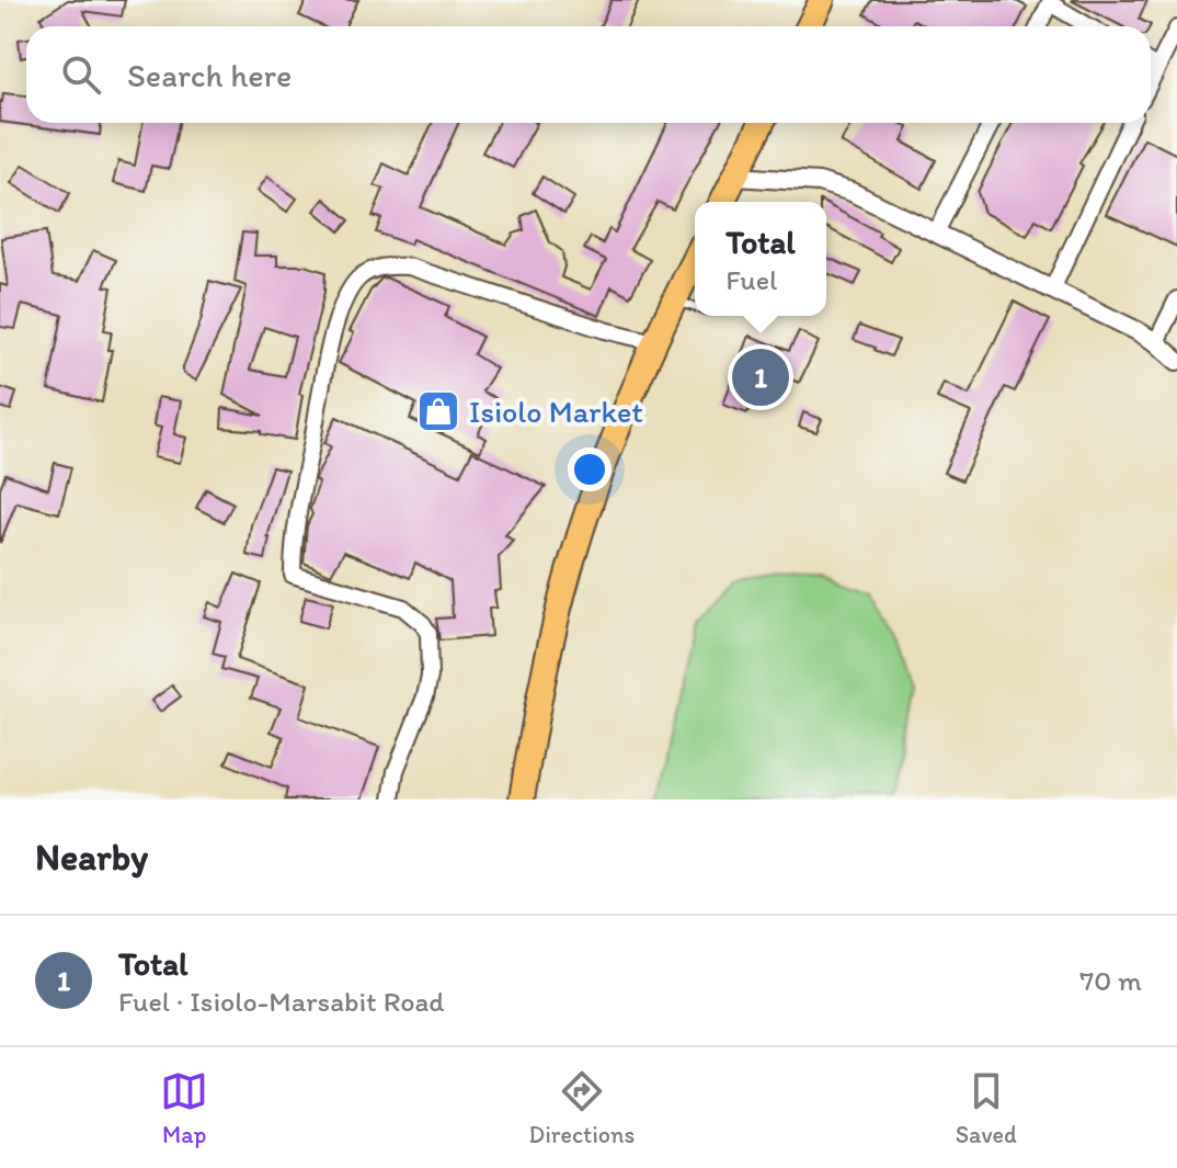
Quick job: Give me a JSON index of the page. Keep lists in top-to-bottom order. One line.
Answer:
{"places":{"shop":["Isiolo Market"]},"page":{"search":"Search here","popup":["Total","Fuel"],"pins":"1","heading":"Nearby","list":[{"mark":"1","name":"Total","note":"Fuel · Isiolo-Marsabit Road","value":"70 m"}],"nav":["Map","Directions","Saved"]}}
